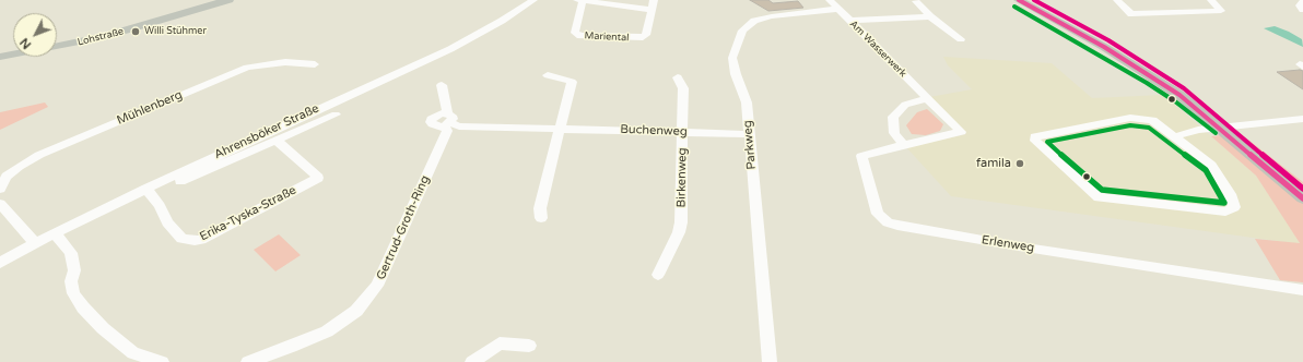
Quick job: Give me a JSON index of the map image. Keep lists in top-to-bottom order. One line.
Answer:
{"streets":{"main road":["Lohstraße"],"street":["Mariental","Am Wasserwerk","Mühlenberg","Buchenweg","Ahrensböker Straße","Parkweg","Birkenweg","Erika-Tyska-Straße","Gertrud-Groth-Ring","Erlenweg"]},"crossings":[["Am Wasserwerk","Parkweg"],["Am Wasserwerk","Erlenweg"],["Buchenweg","Parkweg"],["Buchenweg","Birkenweg"],["Ahrensböker Straße","Erika-Tyska-Straße"]],"places":["Willi Stühmer","famila"],"north":"bottom left"}
